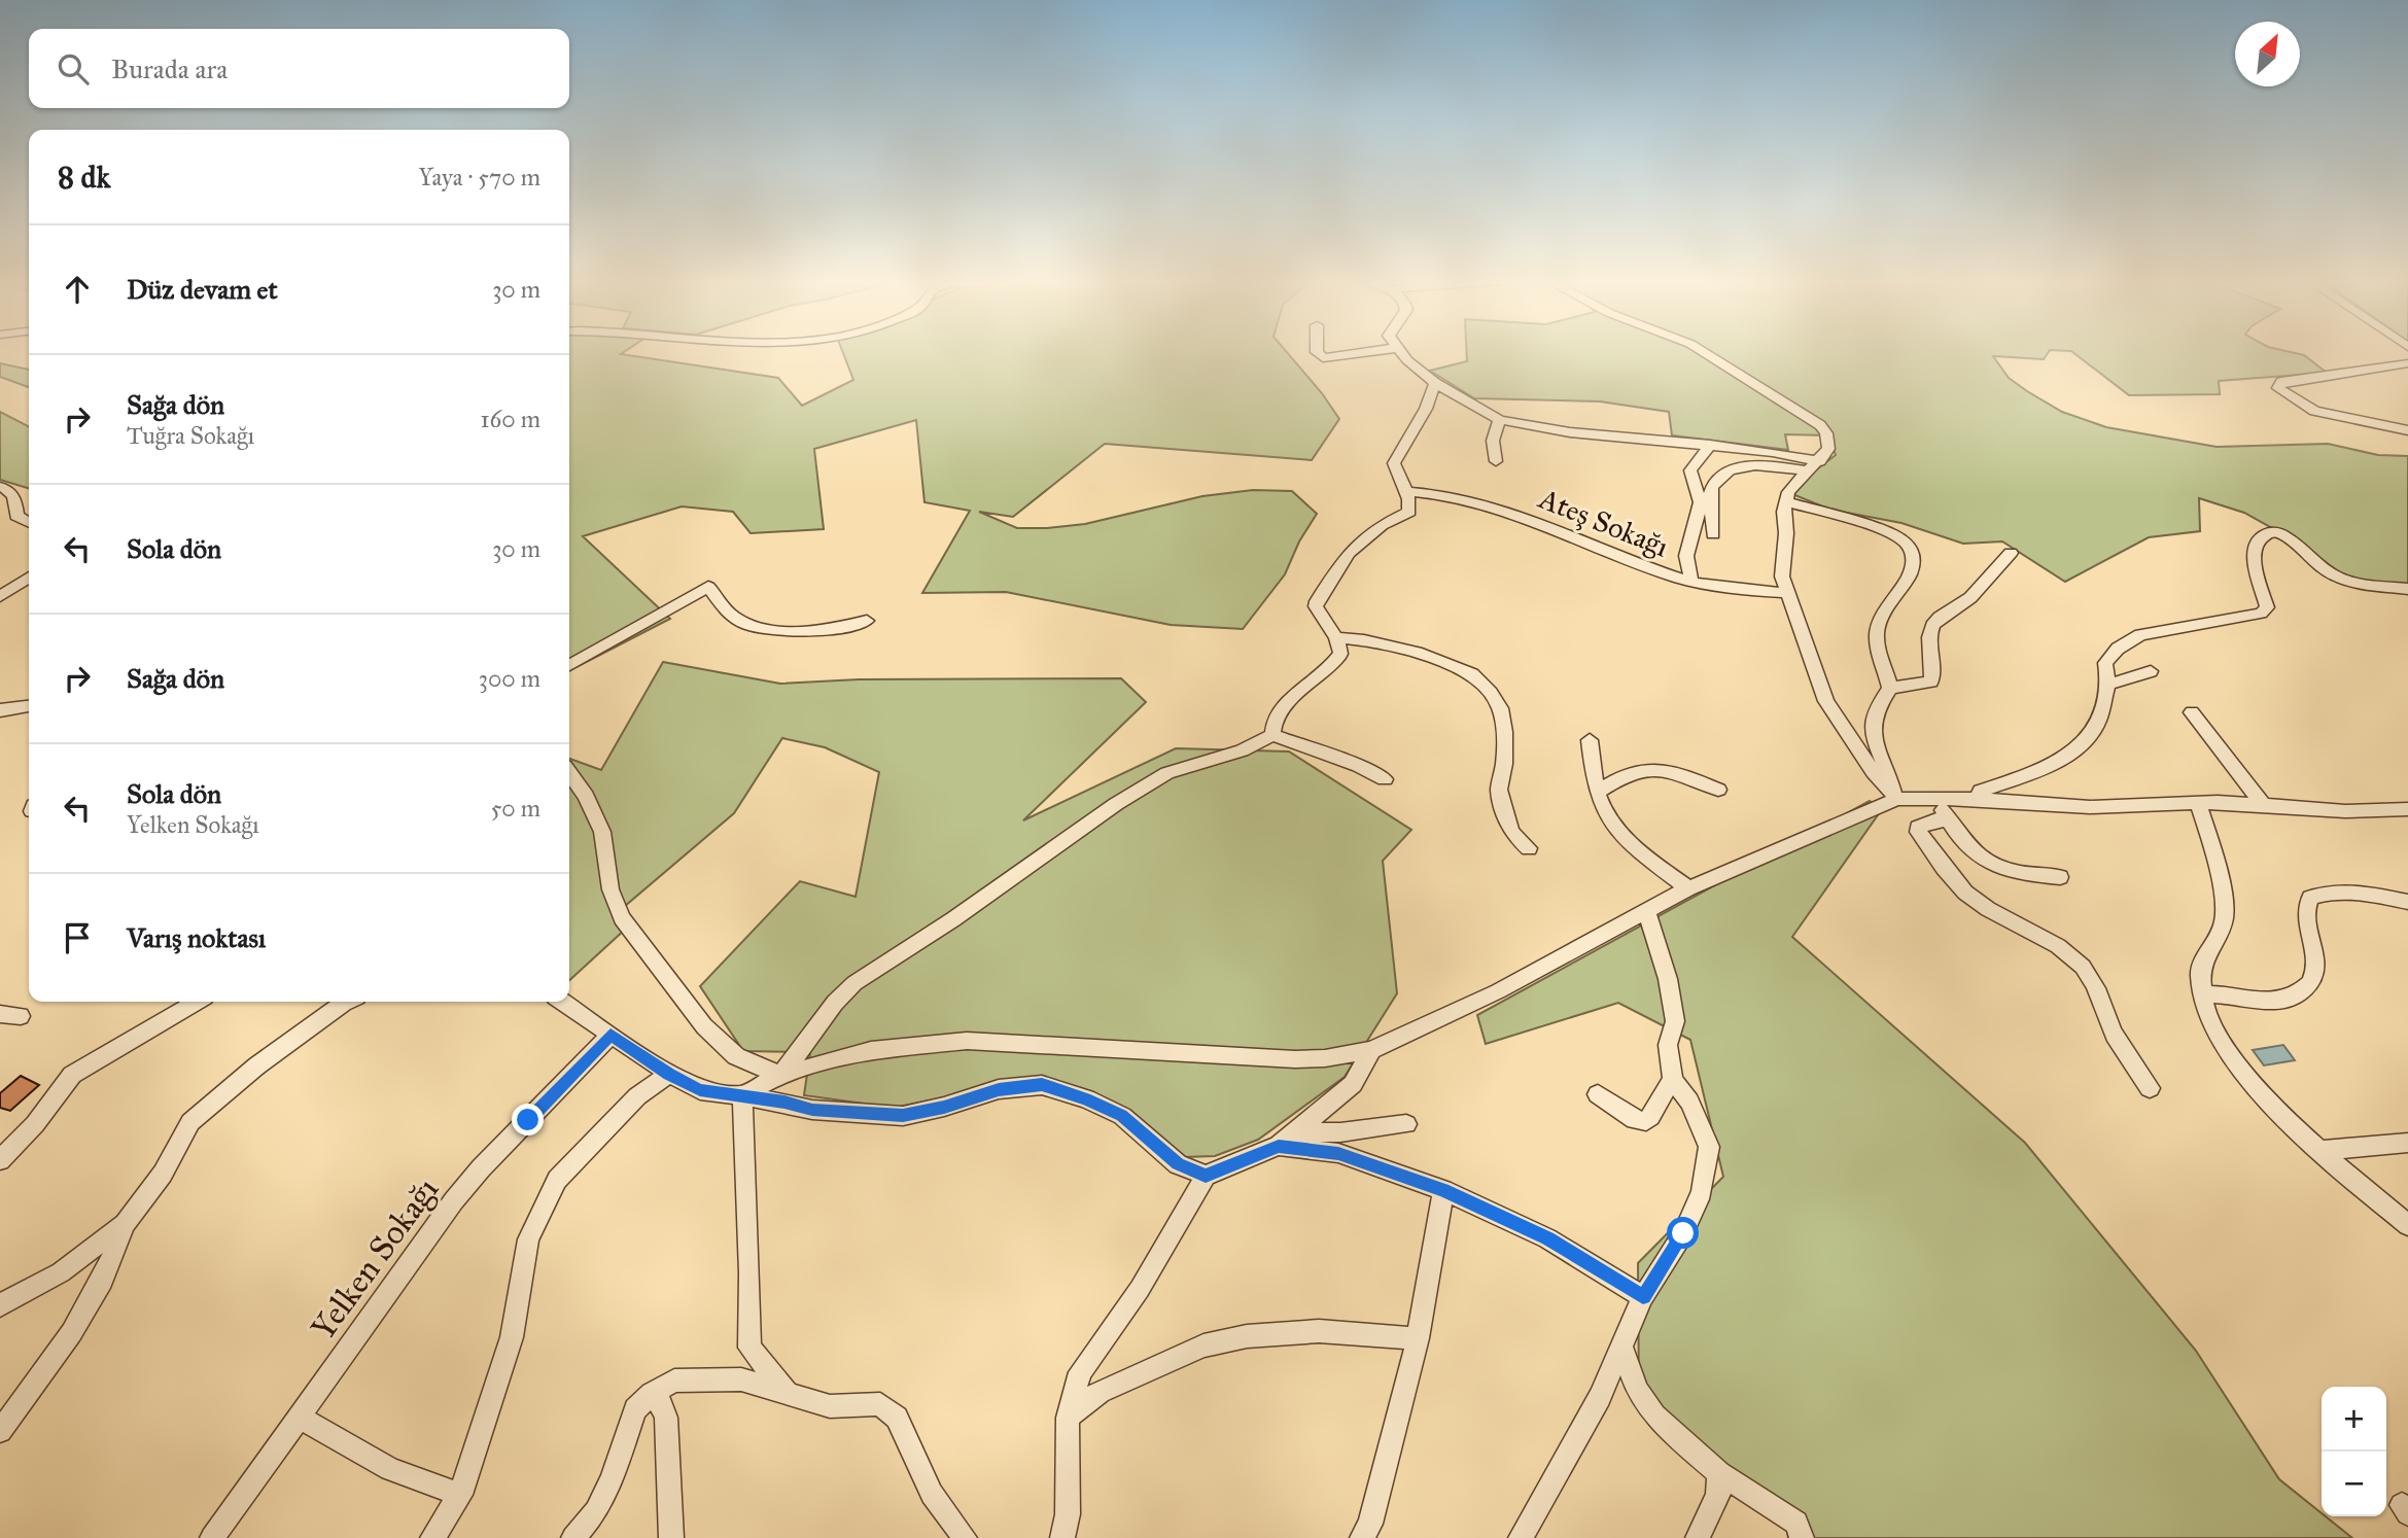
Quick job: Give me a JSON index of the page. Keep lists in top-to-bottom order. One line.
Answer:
{"streets":{"street":["Ateş Sokağı","Yelken Sokağı"]},"north":"top right","page":{"search":"Burada ara","heading":["8 dk","Yaya · 570 m"],"list":[["Düz devam et","30 m"],["Sağa dön","Tuğra Sokağı","160 m"],["Sola dön","30 m"],["Sağa dön","300 m"],["Sola dön","Yelken Sokağı","50 m"],"Varış noktası"],"map_buttons":["+","−"]}}
